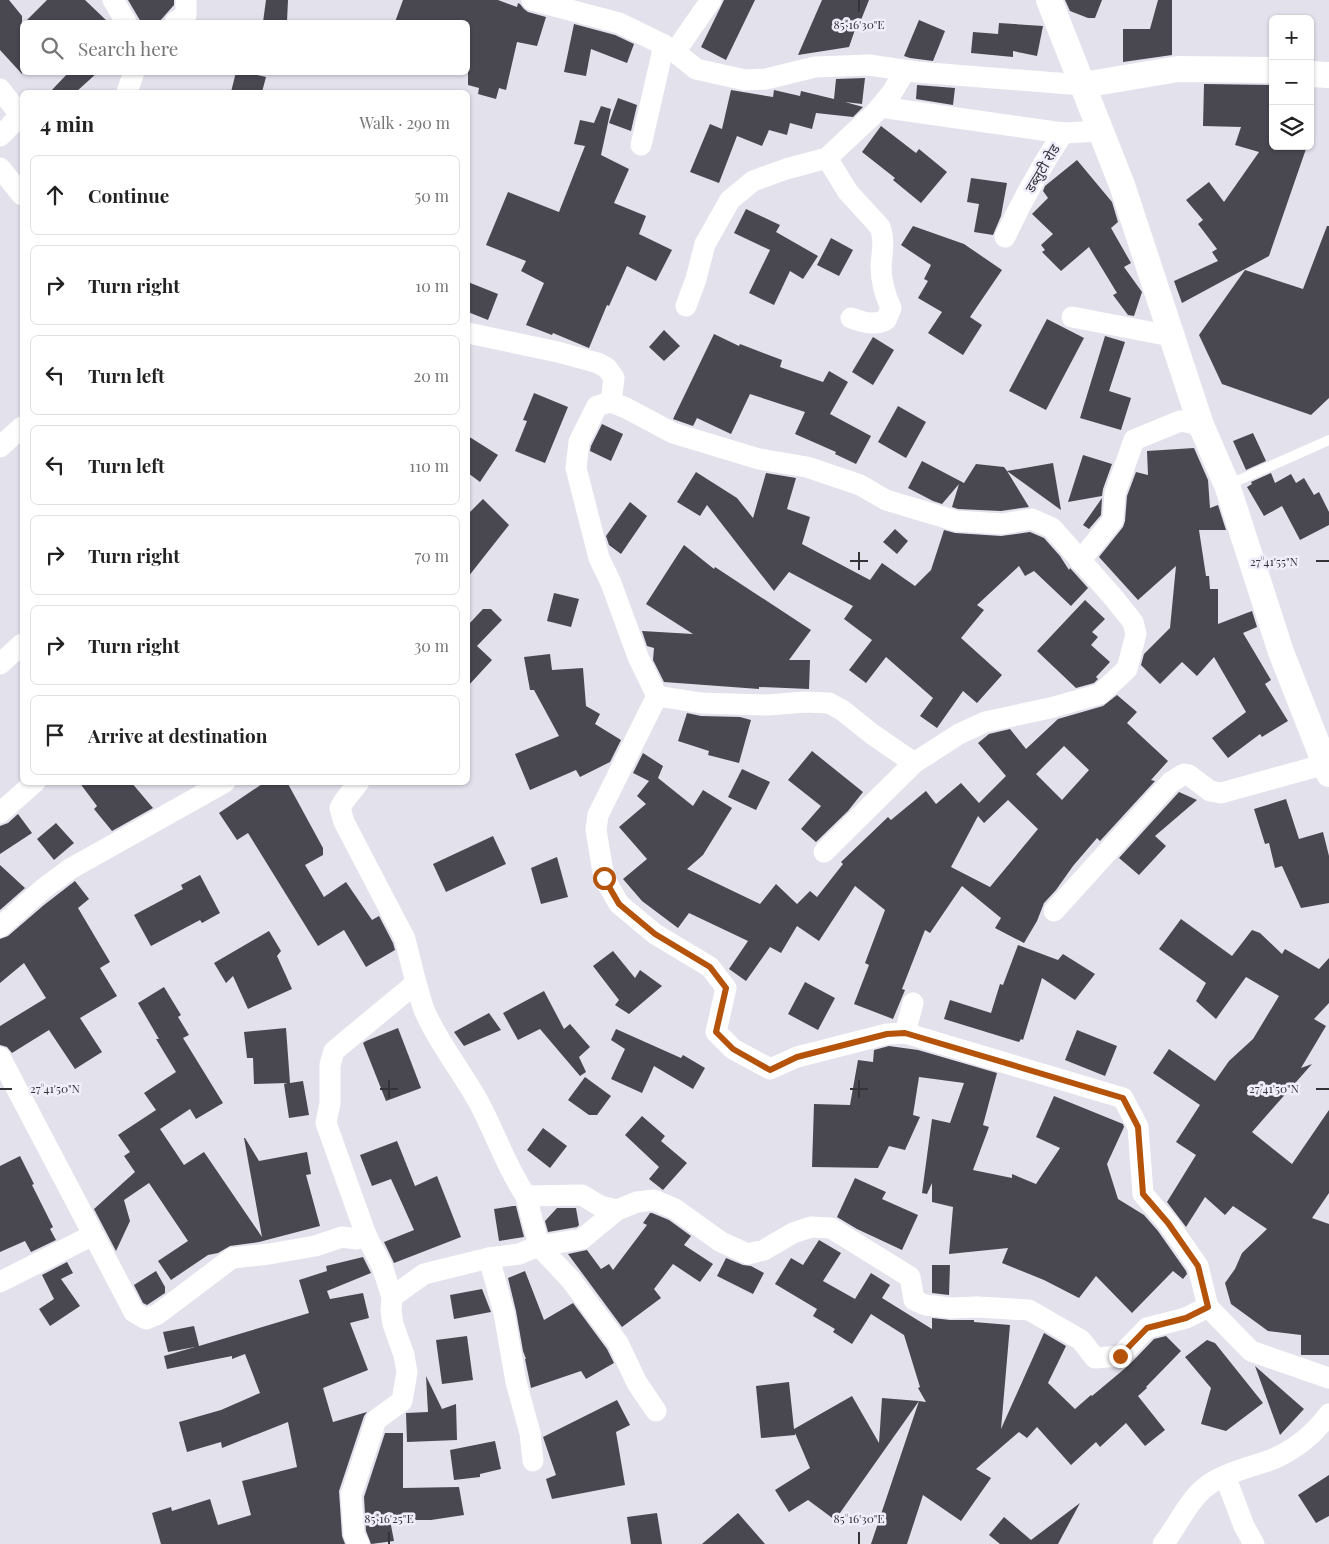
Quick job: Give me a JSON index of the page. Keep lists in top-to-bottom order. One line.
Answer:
{"streets":{"street":["डब्लुटी रोड"]},"page":{"map_buttons":["+","−"],"search":"Search here","heading":["4 min","Walk · 290 m"],"list":[["Continue","50 m"],["Turn right","10 m"],["Turn left","20 m"],["Turn left","110 m"],["Turn right","70 m"],["Turn right","30 m"],"Arrive at destination"]},"coordinates":["85°16'30\"E","27°41'55\"N","27°41'50\"N","85°16'25\"E"]}
